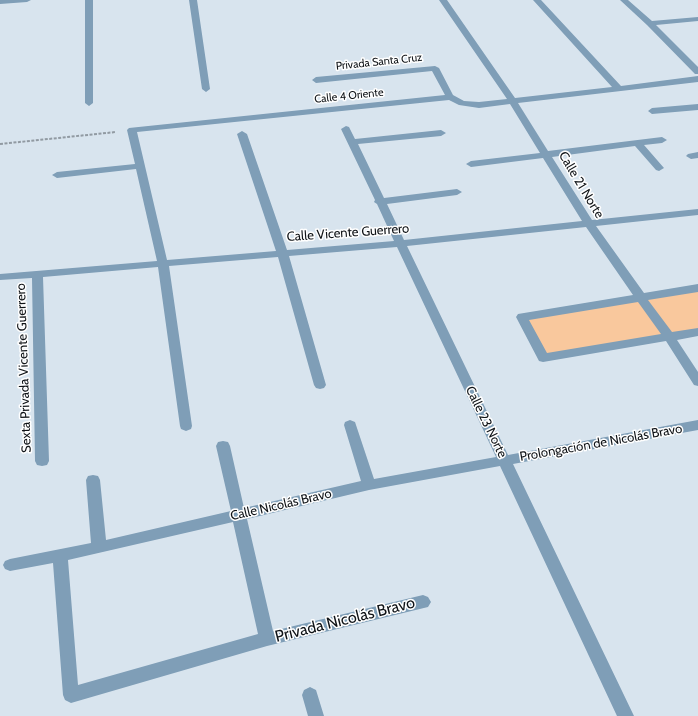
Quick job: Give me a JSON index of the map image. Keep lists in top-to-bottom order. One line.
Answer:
{"streets":{"street":["Privada Santa Cruz","Calle 4 Oriente","Calle 21 Norte","Calle Vicente Guerrero","Sexta Privada Vicente Guerrero","Calle 23 Norte","Prolongación de Nicolás Bravo","Calle Nicolás Bravo","Privada Nicolás Bravo"]},"crossings":[["Privada Santa Cruz","Calle 4 Oriente"],["Calle 4 Oriente","Calle 21 Norte"],["Calle 21 Norte","Calle Vicente Guerrero"],["Calle Vicente Guerrero","Sexta Privada Vicente Guerrero"],["Calle Vicente Guerrero","Calle 23 Norte"],["Calle 23 Norte","Prolongación de Nicolás Bravo"],["Calle 23 Norte","Calle Nicolás Bravo"],["Prolongación de Nicolás Bravo","Calle Nicolás Bravo"]]}
